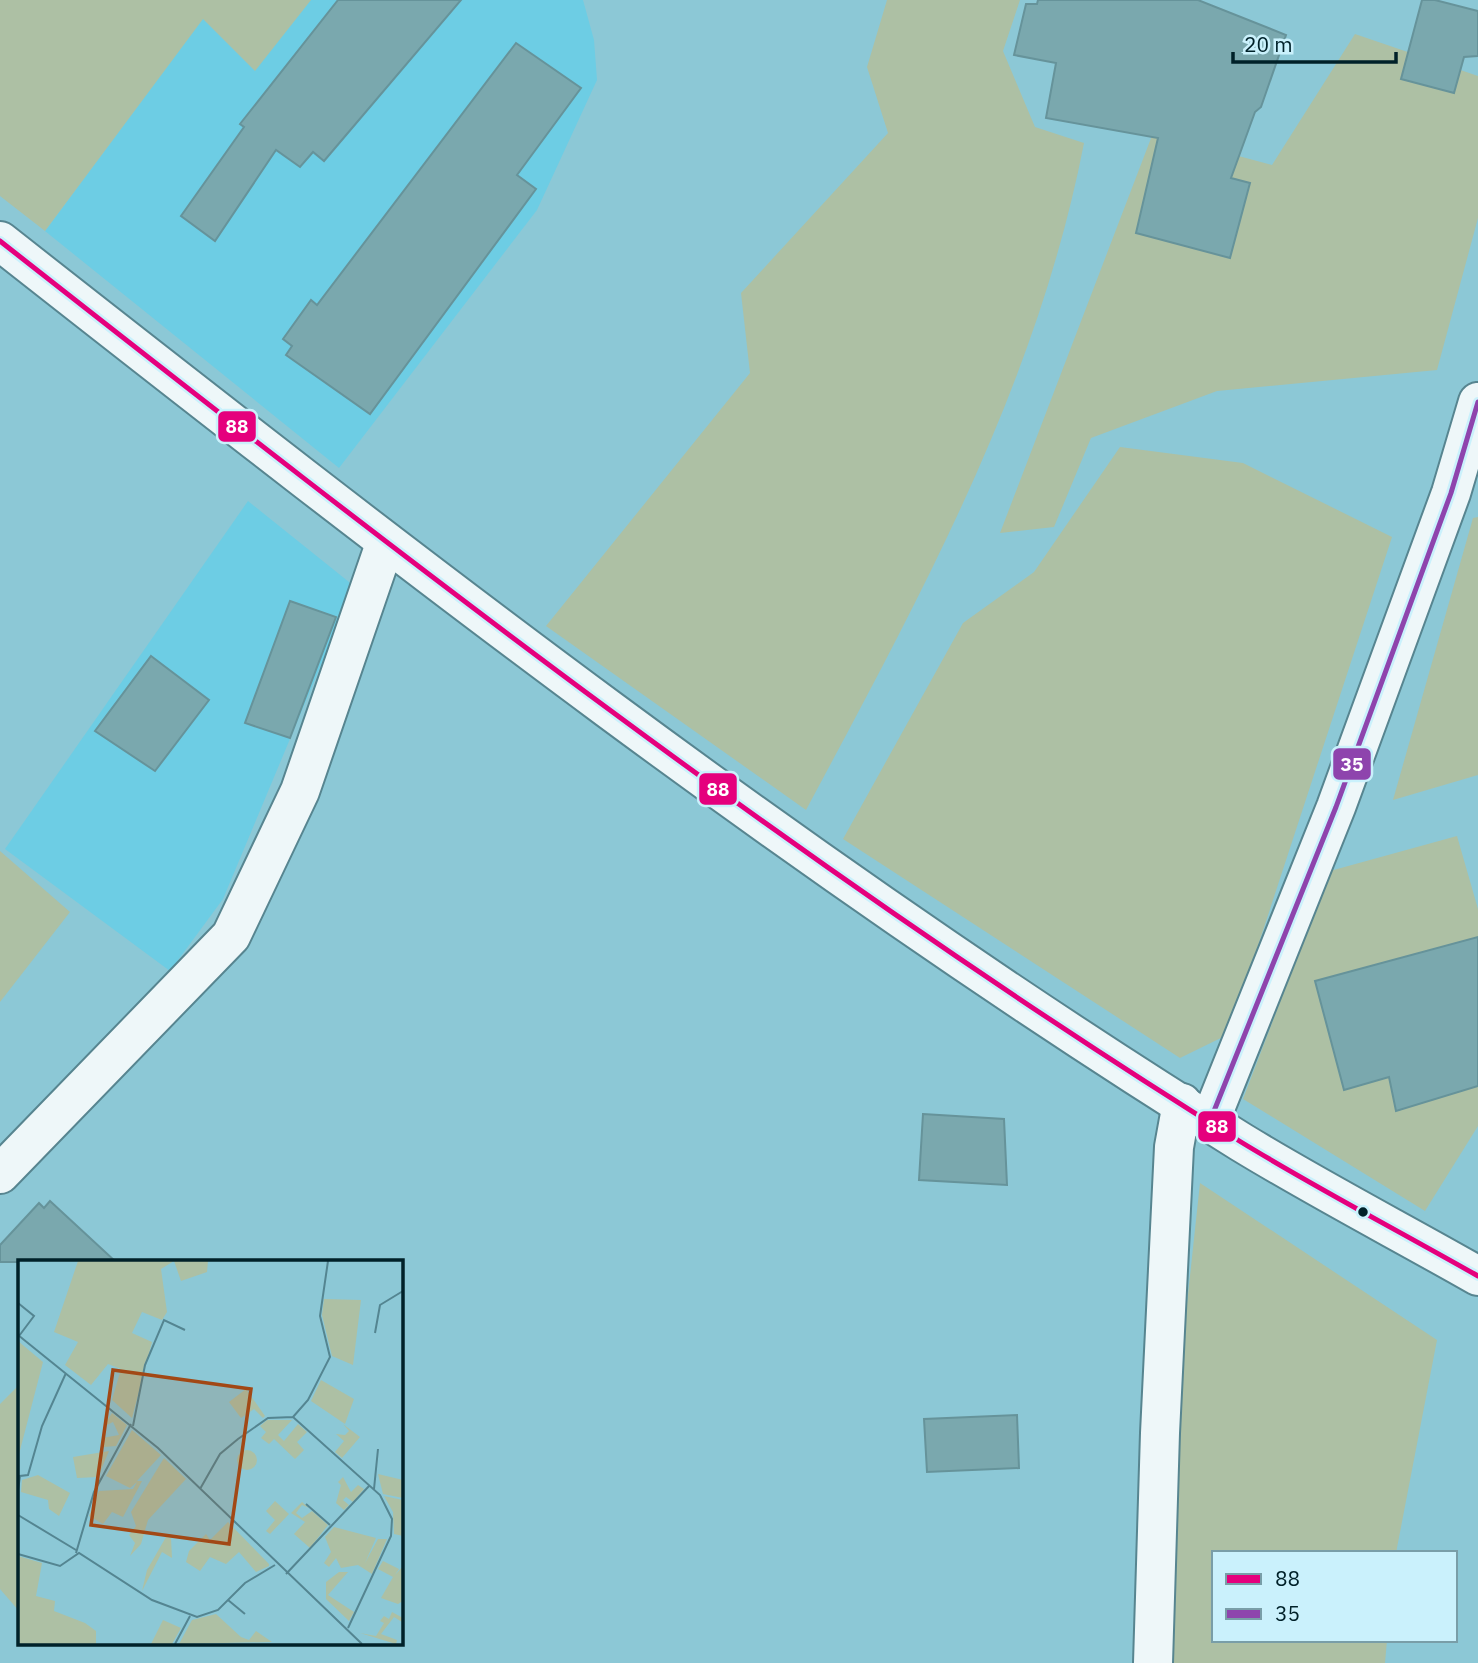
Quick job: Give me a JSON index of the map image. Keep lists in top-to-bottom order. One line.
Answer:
{"lines":["transit line 88","transit line 35"],"legend":["88","35"],"scale_bar":"20 m"}
